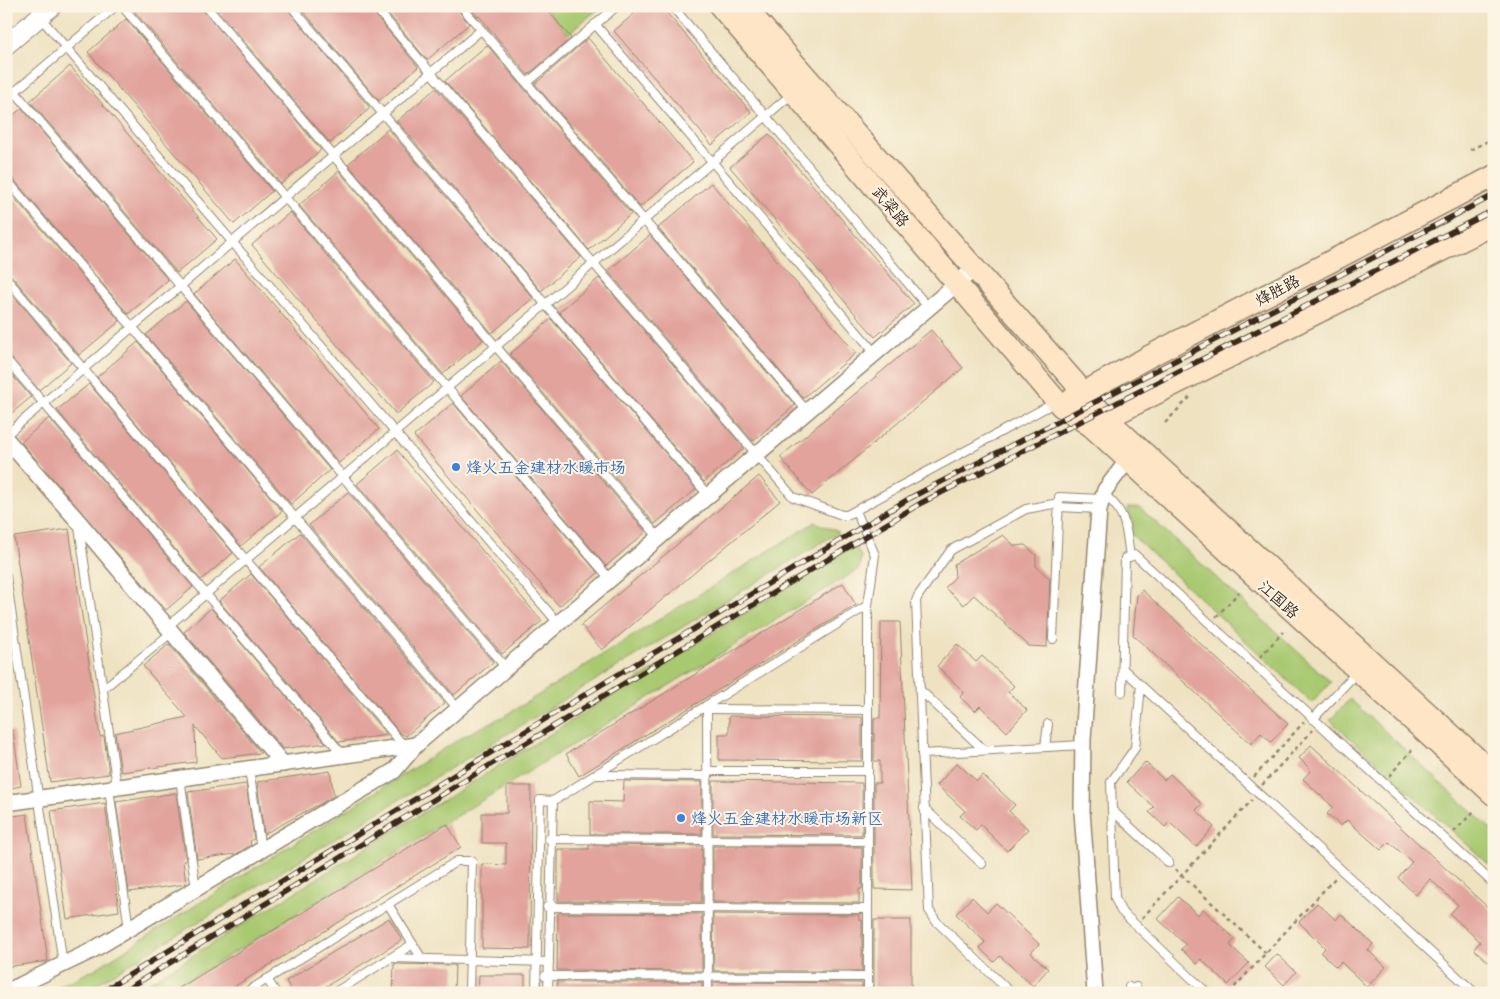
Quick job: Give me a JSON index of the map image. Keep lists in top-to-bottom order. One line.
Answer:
{"streets":{"main road":["武梁路","烽胜路","江国路"]},"crossings":[["武梁路","烽胜路"],["武梁路","江国路"],["烽胜路","江国路"]],"places":["烽火五金建材水暖市场","烽火五金建材水暖市场新区"]}
